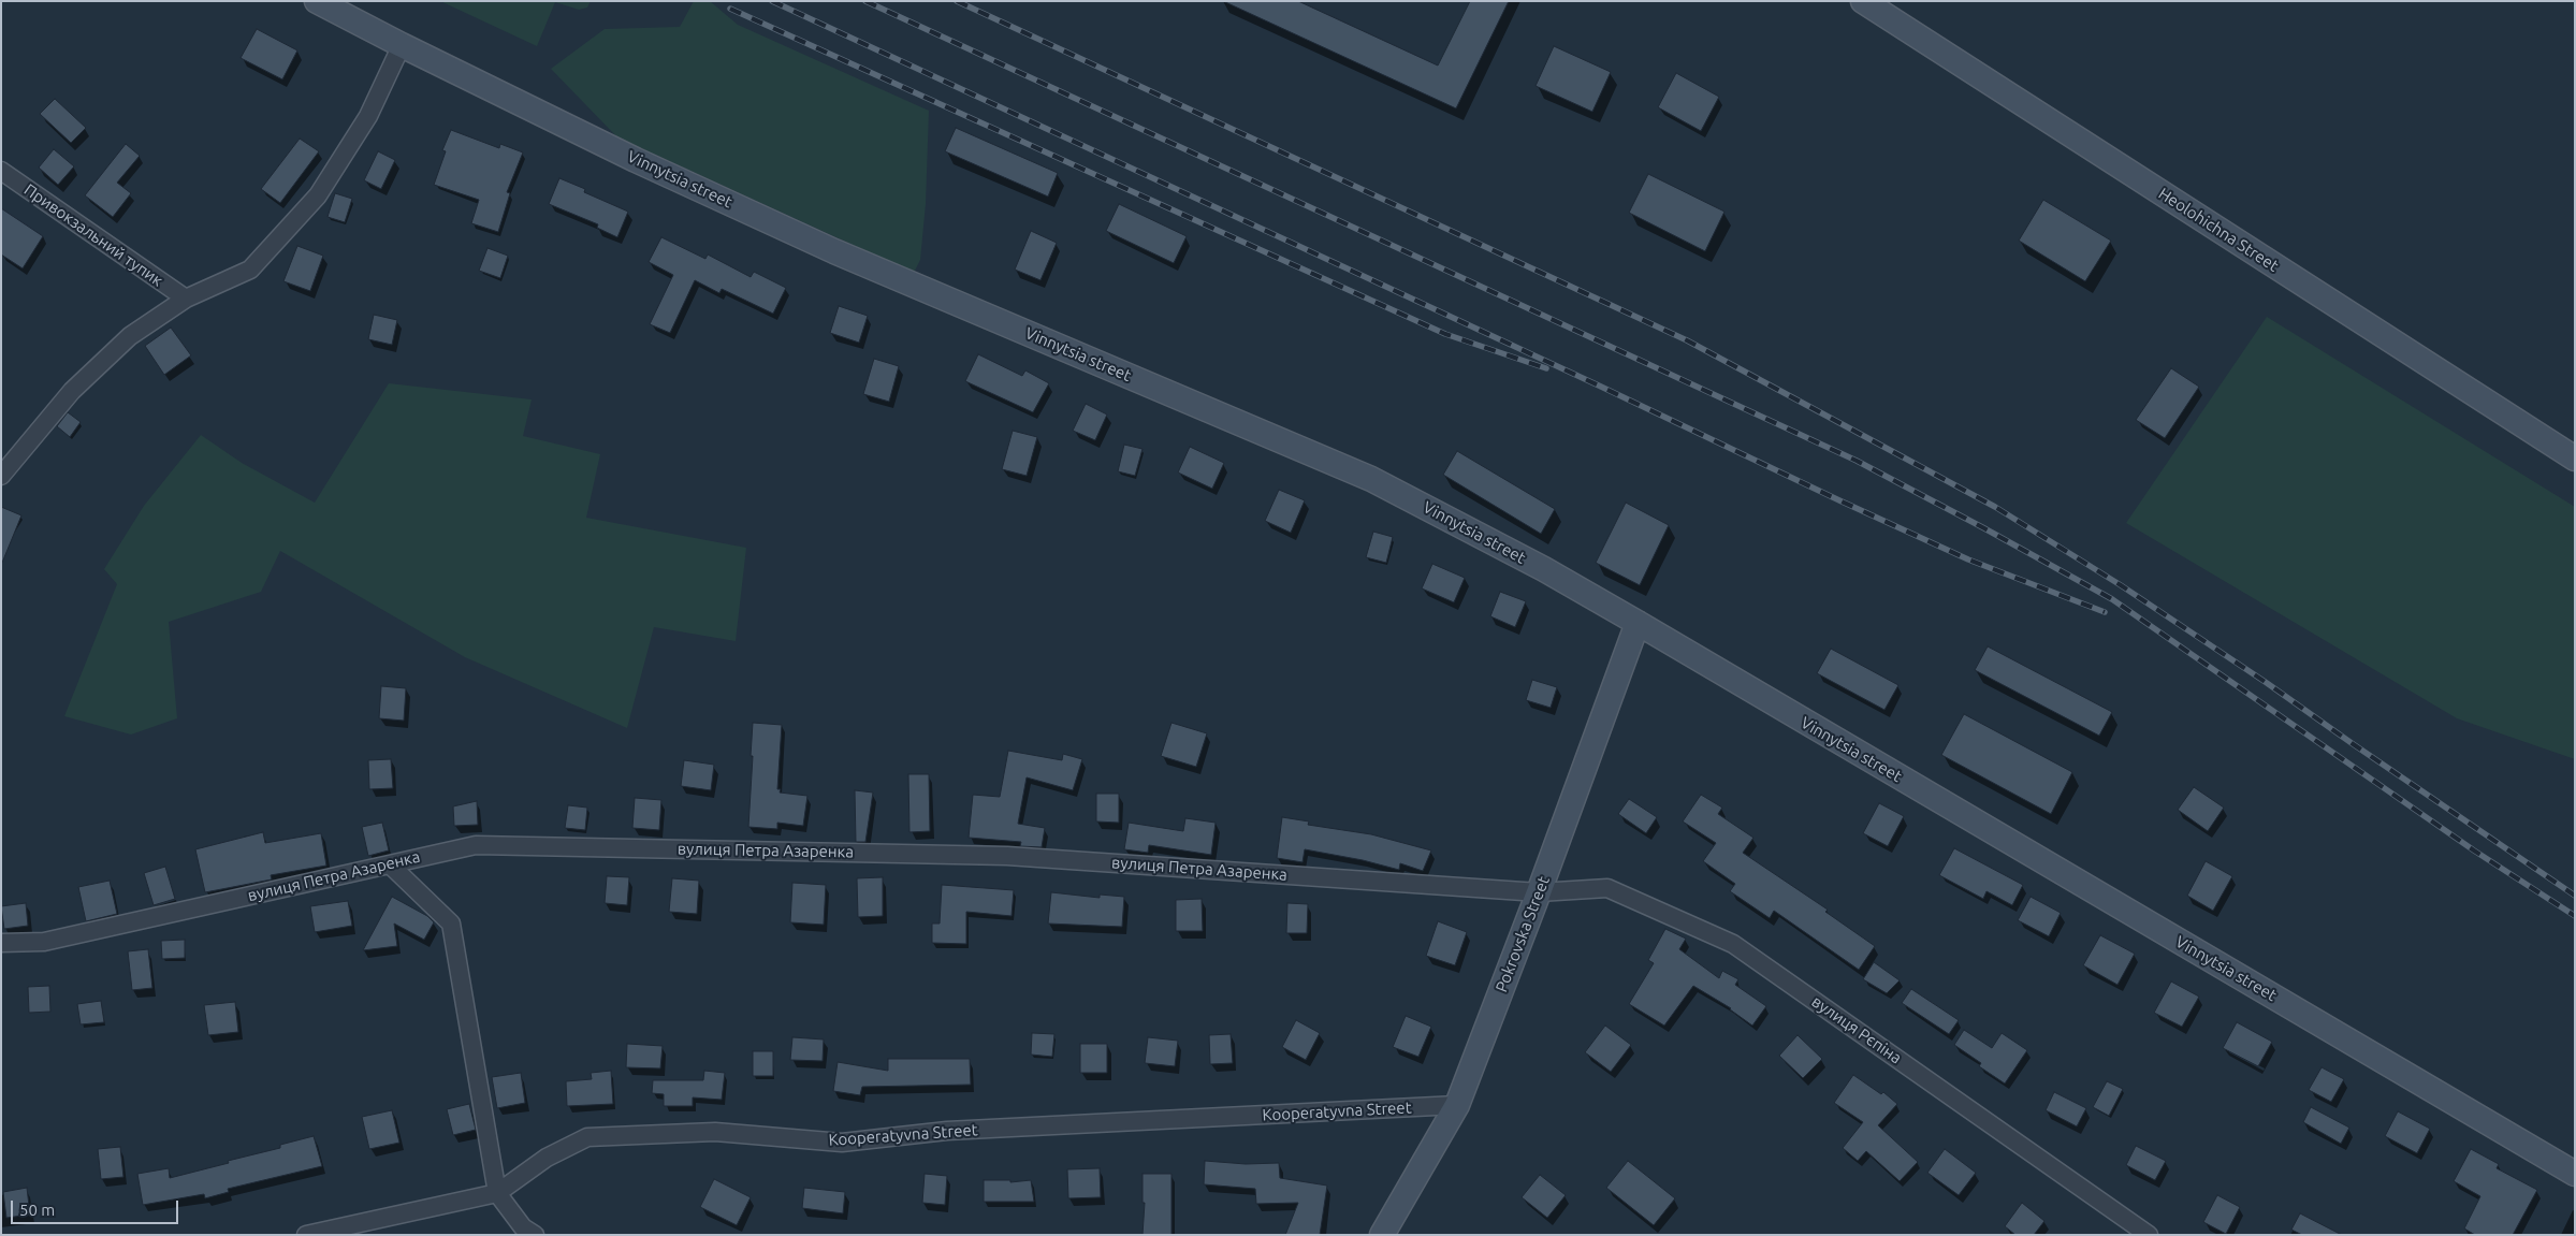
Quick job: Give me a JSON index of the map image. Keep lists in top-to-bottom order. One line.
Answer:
{"streets":{"street":["Vinnytsia street","Heolohichna Street","Привокзальний тупик","вулиця Петра Азаренка","Pokrovska Street","вулиця Рєпіна","Kooperatyvna Street"]},"crossings":[["Vinnytsia street","Pokrovska Street"],["вулиця Петра Азаренка","Pokrovska Street"],["вулиця Петра Азаренка","вулиця Рєпіна"],["Pokrovska Street","вулиця Рєпіна"],["Pokrovska Street","Kooperatyvna Street"]],"scale_bar":"50 m"}
